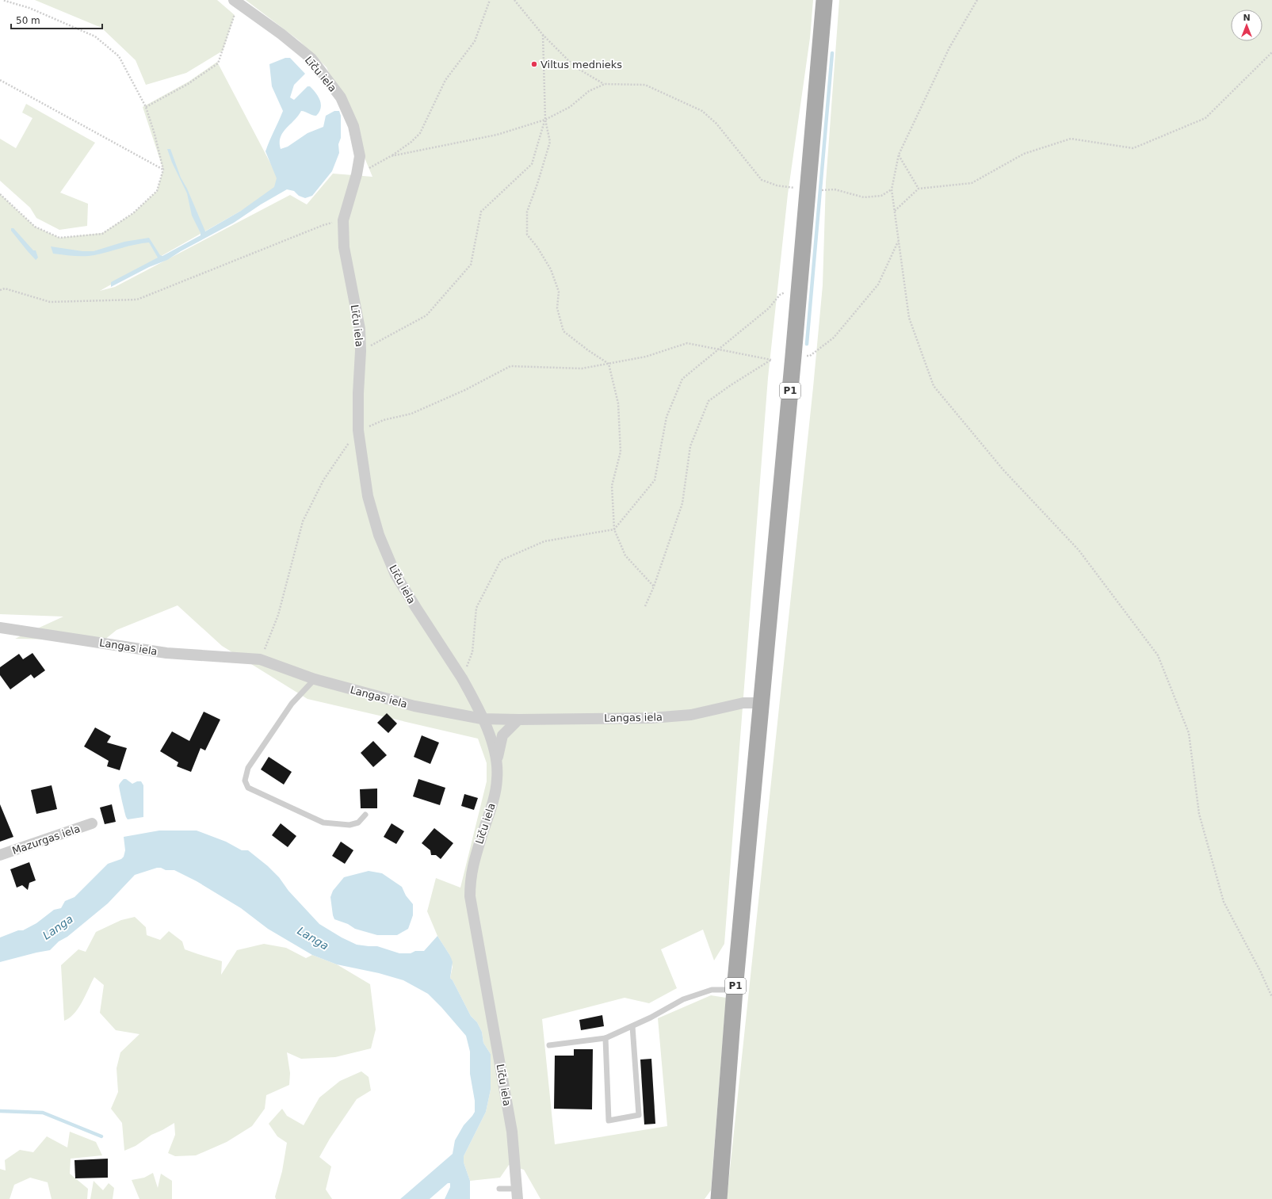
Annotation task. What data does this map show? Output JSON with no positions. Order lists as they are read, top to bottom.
{
  "streets": {
    "main road": ["P1"],
    "street": ["Līču iela", "Langas iela", "Mazurgas iela"]
  },
  "crossings": [
    ["Līču iela", "Langas iela"],
    ["P1", "Langas iela"]
  ],
  "water": ["Langa"],
  "places": ["Viltus mednieks"],
  "scale_bar": "50 m",
  "north": "top"
}
